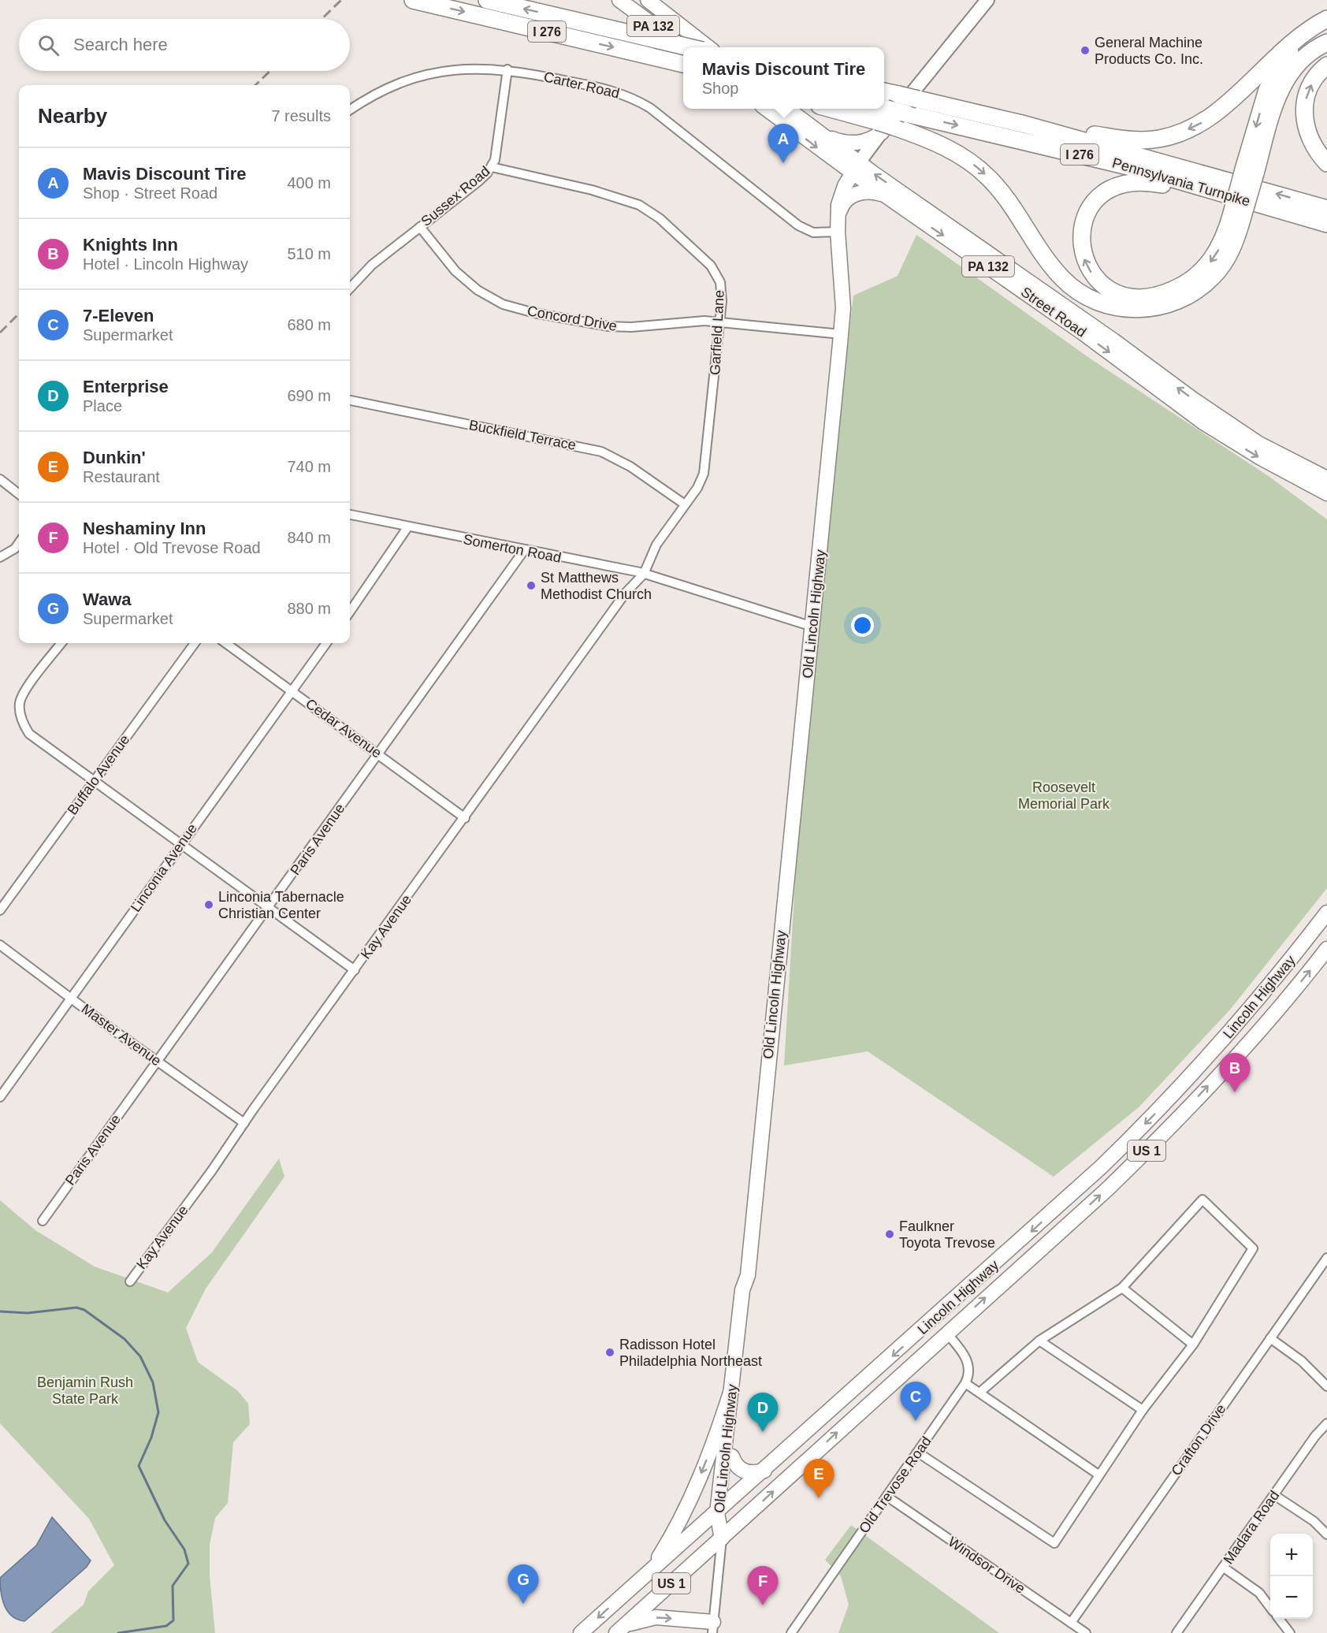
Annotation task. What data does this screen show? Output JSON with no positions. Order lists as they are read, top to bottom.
{
  "streets": {
    "highway": ["I 276", "Pennsylvania Turnpike"],
    "main road": [
      "PA 132",
      "Street Road",
      "Old Lincoln Highway",
      "Lincoln Highway",
      "US 1"
    ],
    "street": [
      "Carter Road",
      "Sussex Road",
      "Concord Drive",
      "Garfield Lane",
      "Buckfield Terrace",
      "Somerton Road",
      "Cedar Avenue",
      "Buffalo Avenue",
      "Paris Avenue",
      "Linconia Avenue",
      "Kay Avenue",
      "Master Avenue",
      "Crafton Drive",
      "Old Trevose Road",
      "Madara Road",
      "Windsor Drive"
    ]
  },
  "crossings": [
    ["Carter Road", "Sussex Road"],
    ["Carter Road", "Old Lincoln Highway"],
    ["Pennsylvania Turnpike", "Old Lincoln Highway"],
    ["Sussex Road", "Concord Drive"],
    ["Sussex Road", "Garfield Lane"],
    ["Street Road", "Old Lincoln Highway"],
    ["Concord Drive", "Garfield Lane"],
    ["Concord Drive", "Old Lincoln Highway"],
    ["Garfield Lane", "Buckfield Terrace"],
    ["Garfield Lane", "Somerton Road"],
    ["Garfield Lane", "Kay Avenue"],
    ["Somerton Road", "Old Lincoln Highway"],
    ["Somerton Road", "Paris Avenue"],
    ["Somerton Road", "Kay Avenue"],
    ["Old Lincoln Highway", "Lincoln Highway"],
    ["Cedar Avenue", "Paris Avenue"],
    ["Cedar Avenue", "Linconia Avenue"],
    ["Cedar Avenue", "Kay Avenue"],
    ["Paris Avenue", "Master Avenue"],
    ["Linconia Avenue", "Master Avenue"],
    ["Kay Avenue", "Master Avenue"],
    ["Crafton Drive", "Windsor Drive"],
    ["Old Trevose Road", "Windsor Drive"]
  ],
  "parks": ["Roosevelt Memorial Park", "Benjamin Rush State Park"],
  "places": [
    "General Machine Products Co. Inc.",
    "St Matthews Methodist Church",
    "Linconia Tabernacle Christian Center",
    "Faulkner Toyota Trevose",
    "Radisson Hotel Philadelphia Northeast"
  ],
  "page": {
    "search": "Search here",
    "popup": ["Mavis Discount Tire", "Shop"],
    "heading": ["Nearby", "7 results"],
    "pins": [
      "A",
      "B",
      "C",
      "D",
      "E",
      "G",
      "F"
    ],
    "list": [
      {
        "mark": "A",
        "name": "Mavis Discount Tire",
        "note": "Shop · Street Road",
        "value": "400 m"
      },
      {
        "mark": "B",
        "name": "Knights Inn",
        "note": "Hotel · Lincoln Highway",
        "value": "510 m"
      },
      {
        "mark": "C",
        "name": "7-Eleven",
        "note": "Supermarket",
        "value": "680 m"
      },
      {
        "mark": "D",
        "name": "Enterprise",
        "note": "Place",
        "value": "690 m"
      },
      {
        "mark": "E",
        "name": "Dunkin'",
        "note": "Restaurant",
        "value": "740 m"
      },
      {
        "mark": "F",
        "name": "Neshaminy Inn",
        "note": "Hotel · Old Trevose Road",
        "value": "840 m"
      },
      {
        "mark": "G",
        "name": "Wawa",
        "note": "Supermarket",
        "value": "880 m"
      }
    ],
    "map_buttons": ["+", "−"]
  }
}
